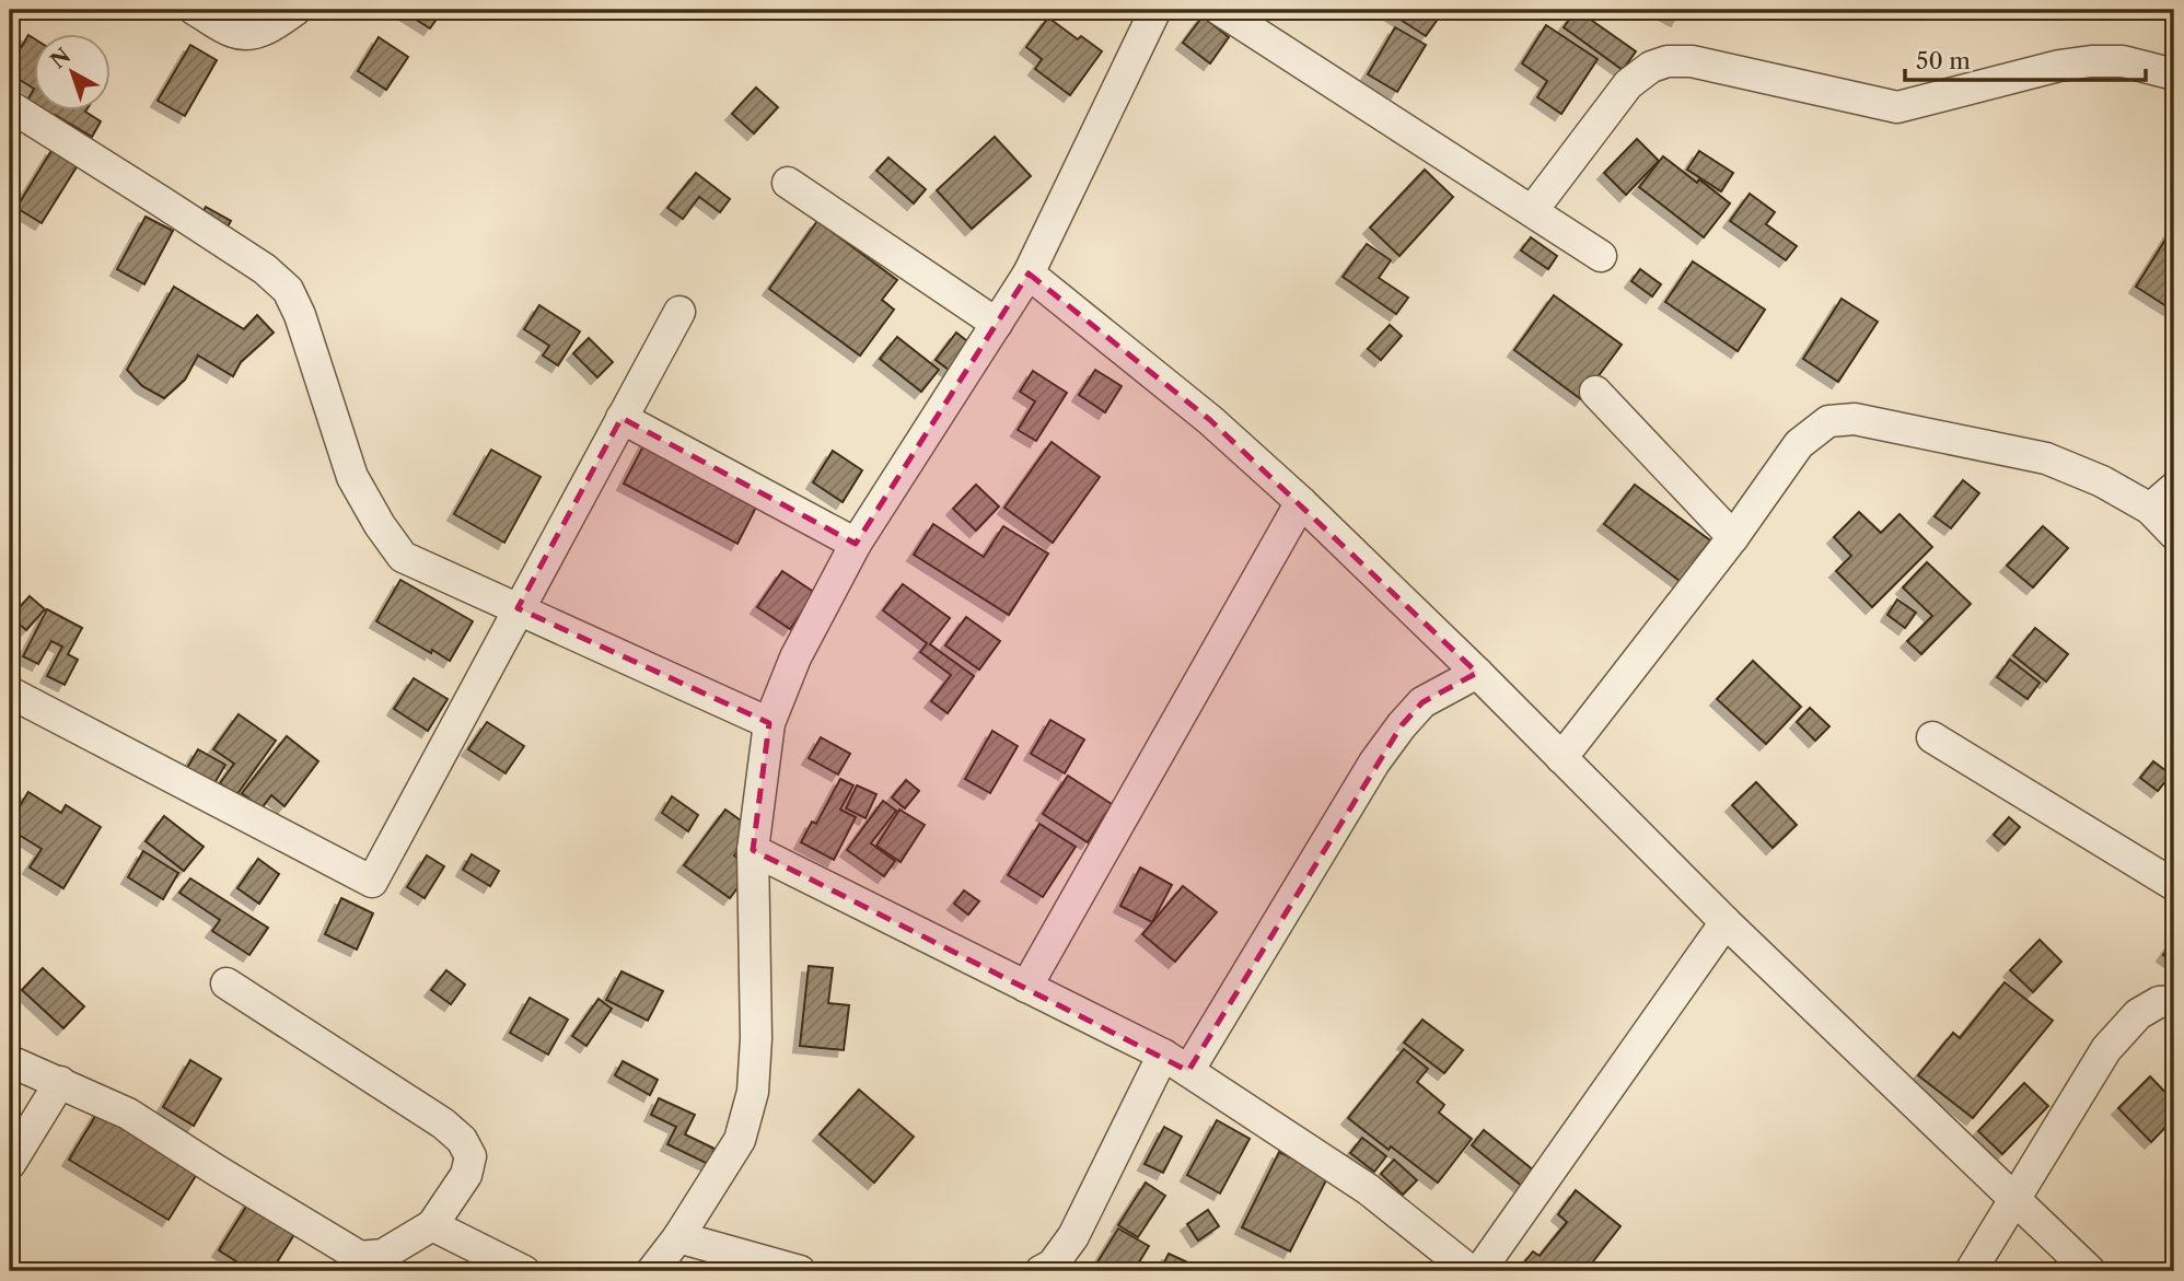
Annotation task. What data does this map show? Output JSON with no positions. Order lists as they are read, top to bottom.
{
  "scale_bar": "50 m",
  "north": "top left"
}
